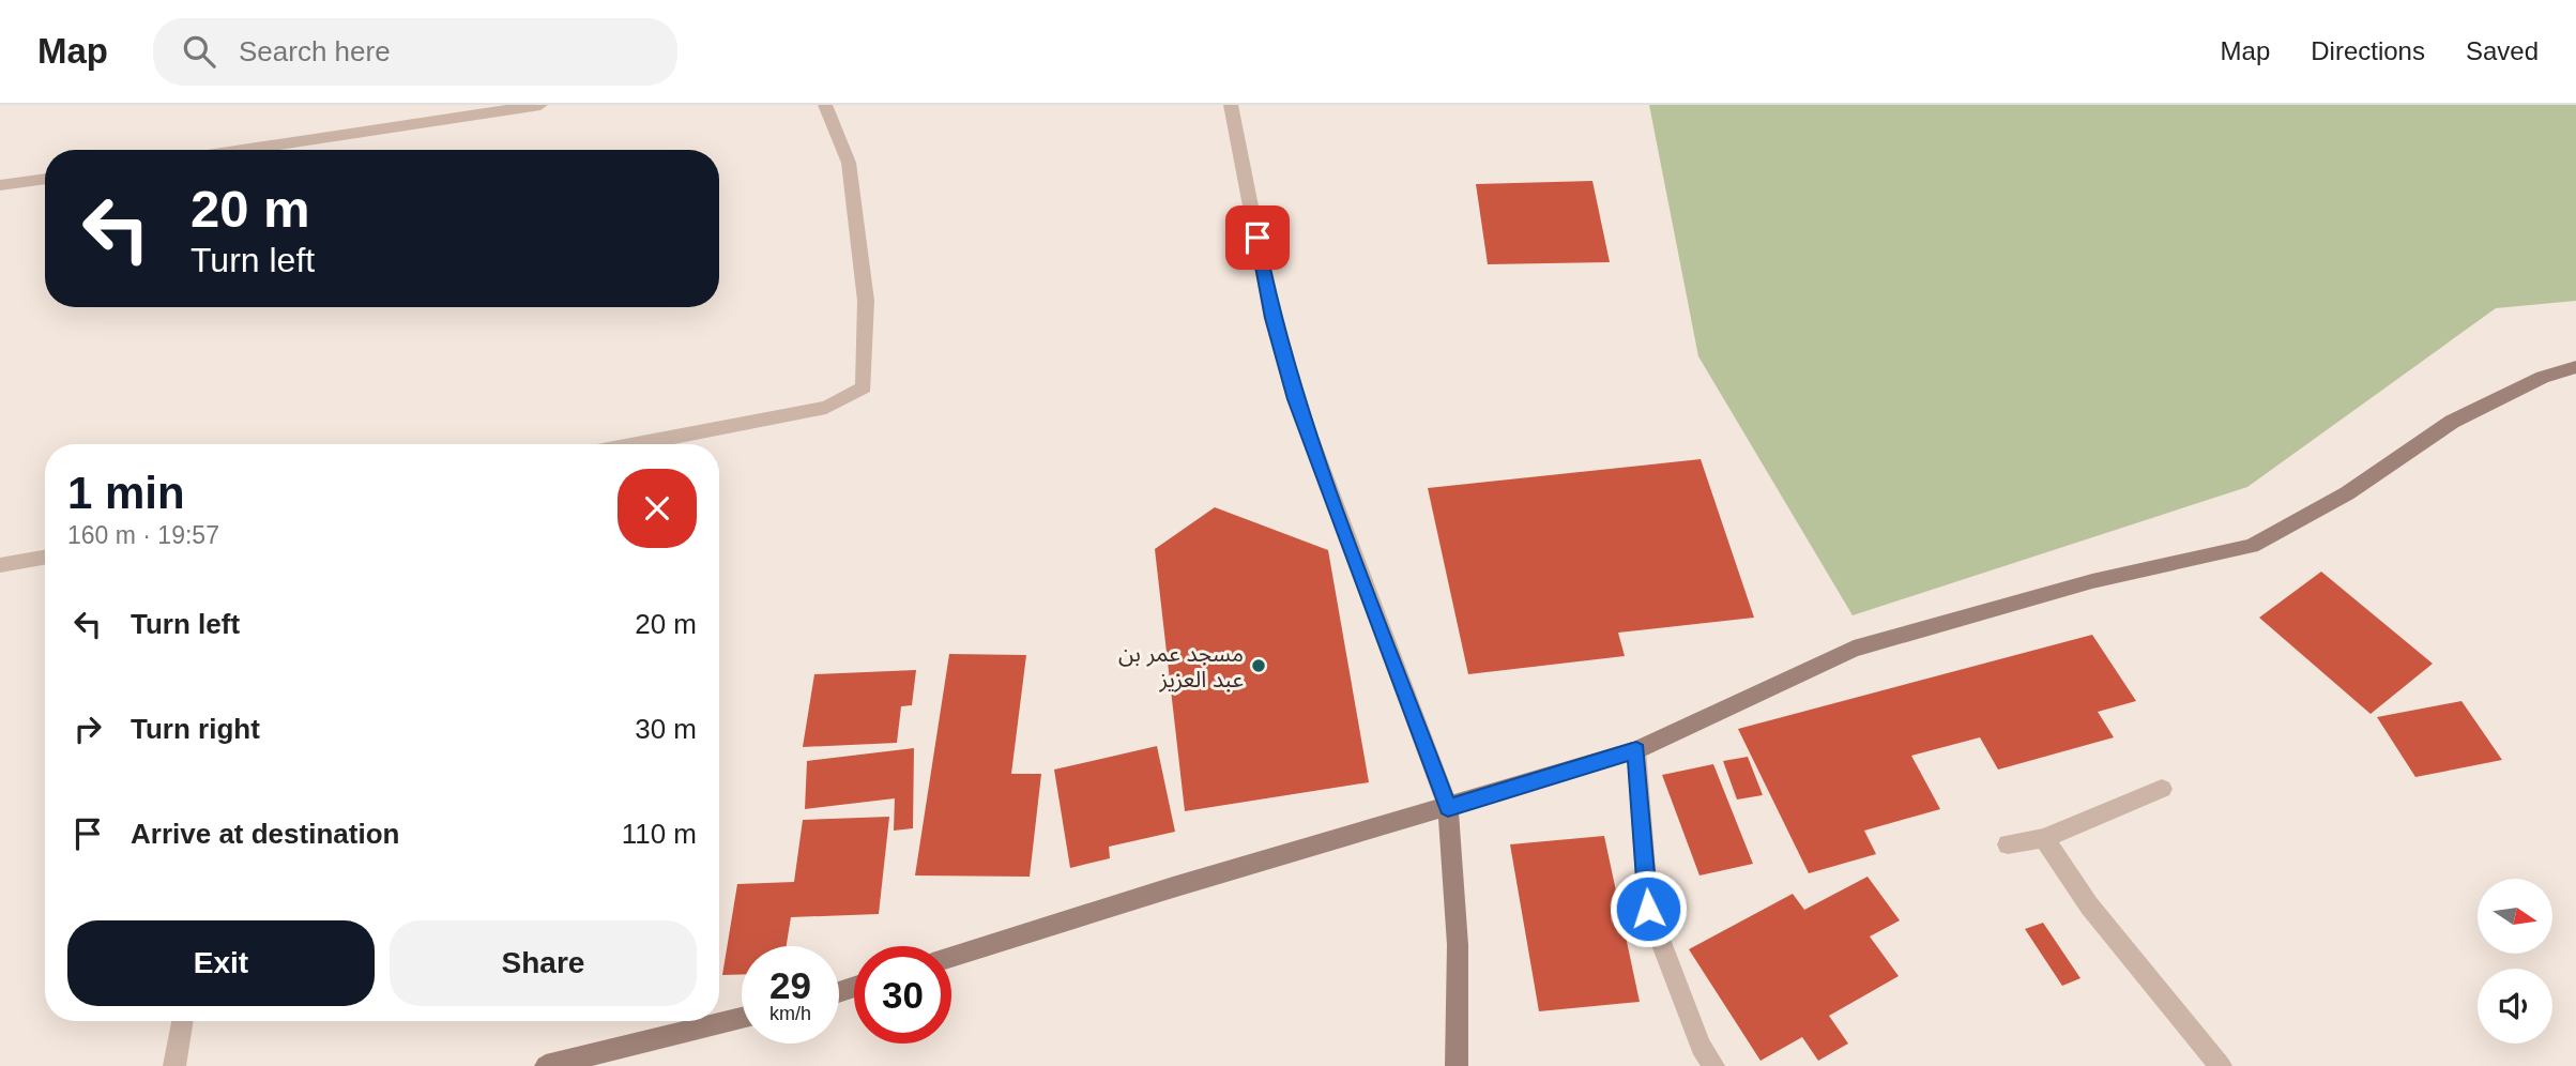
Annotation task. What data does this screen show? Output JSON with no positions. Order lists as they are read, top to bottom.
{
  "places": ["مسجد عمر بن عبد العزيز"],
  "north": "right",
  "page": {
    "header": "Map",
    "search": "Search here",
    "nav": ["Map", "Directions", "Saved"],
    "turn": ["20 m", "Turn left"],
    "heading": ["1 min", "160 m · 19:57"],
    "list": [
      {
        "name": "Turn left",
        "value": "20 m"
      },
      {
        "name": "Turn right",
        "value": "30 m"
      },
      {
        "name": "Arrive at destination",
        "value": "110 m"
      }
    ],
    "buttons": ["Exit", "Share"],
    "speed": "29 km/h",
    "limit": "30"
  }
}
